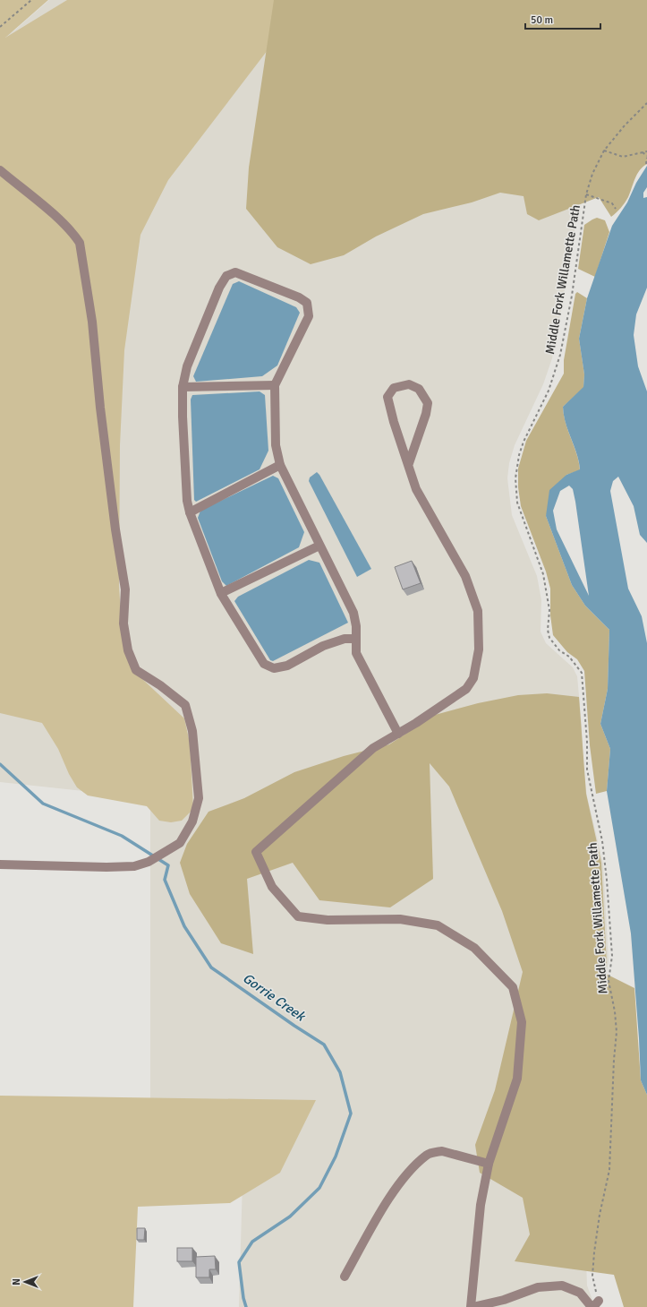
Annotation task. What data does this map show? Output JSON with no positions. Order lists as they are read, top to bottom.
{
  "streets": {
    "path": ["Middle Fork Willamette Path"]
  },
  "water": ["Gorrie Creek"],
  "scale_bar": "50 m",
  "north": "left"
}
